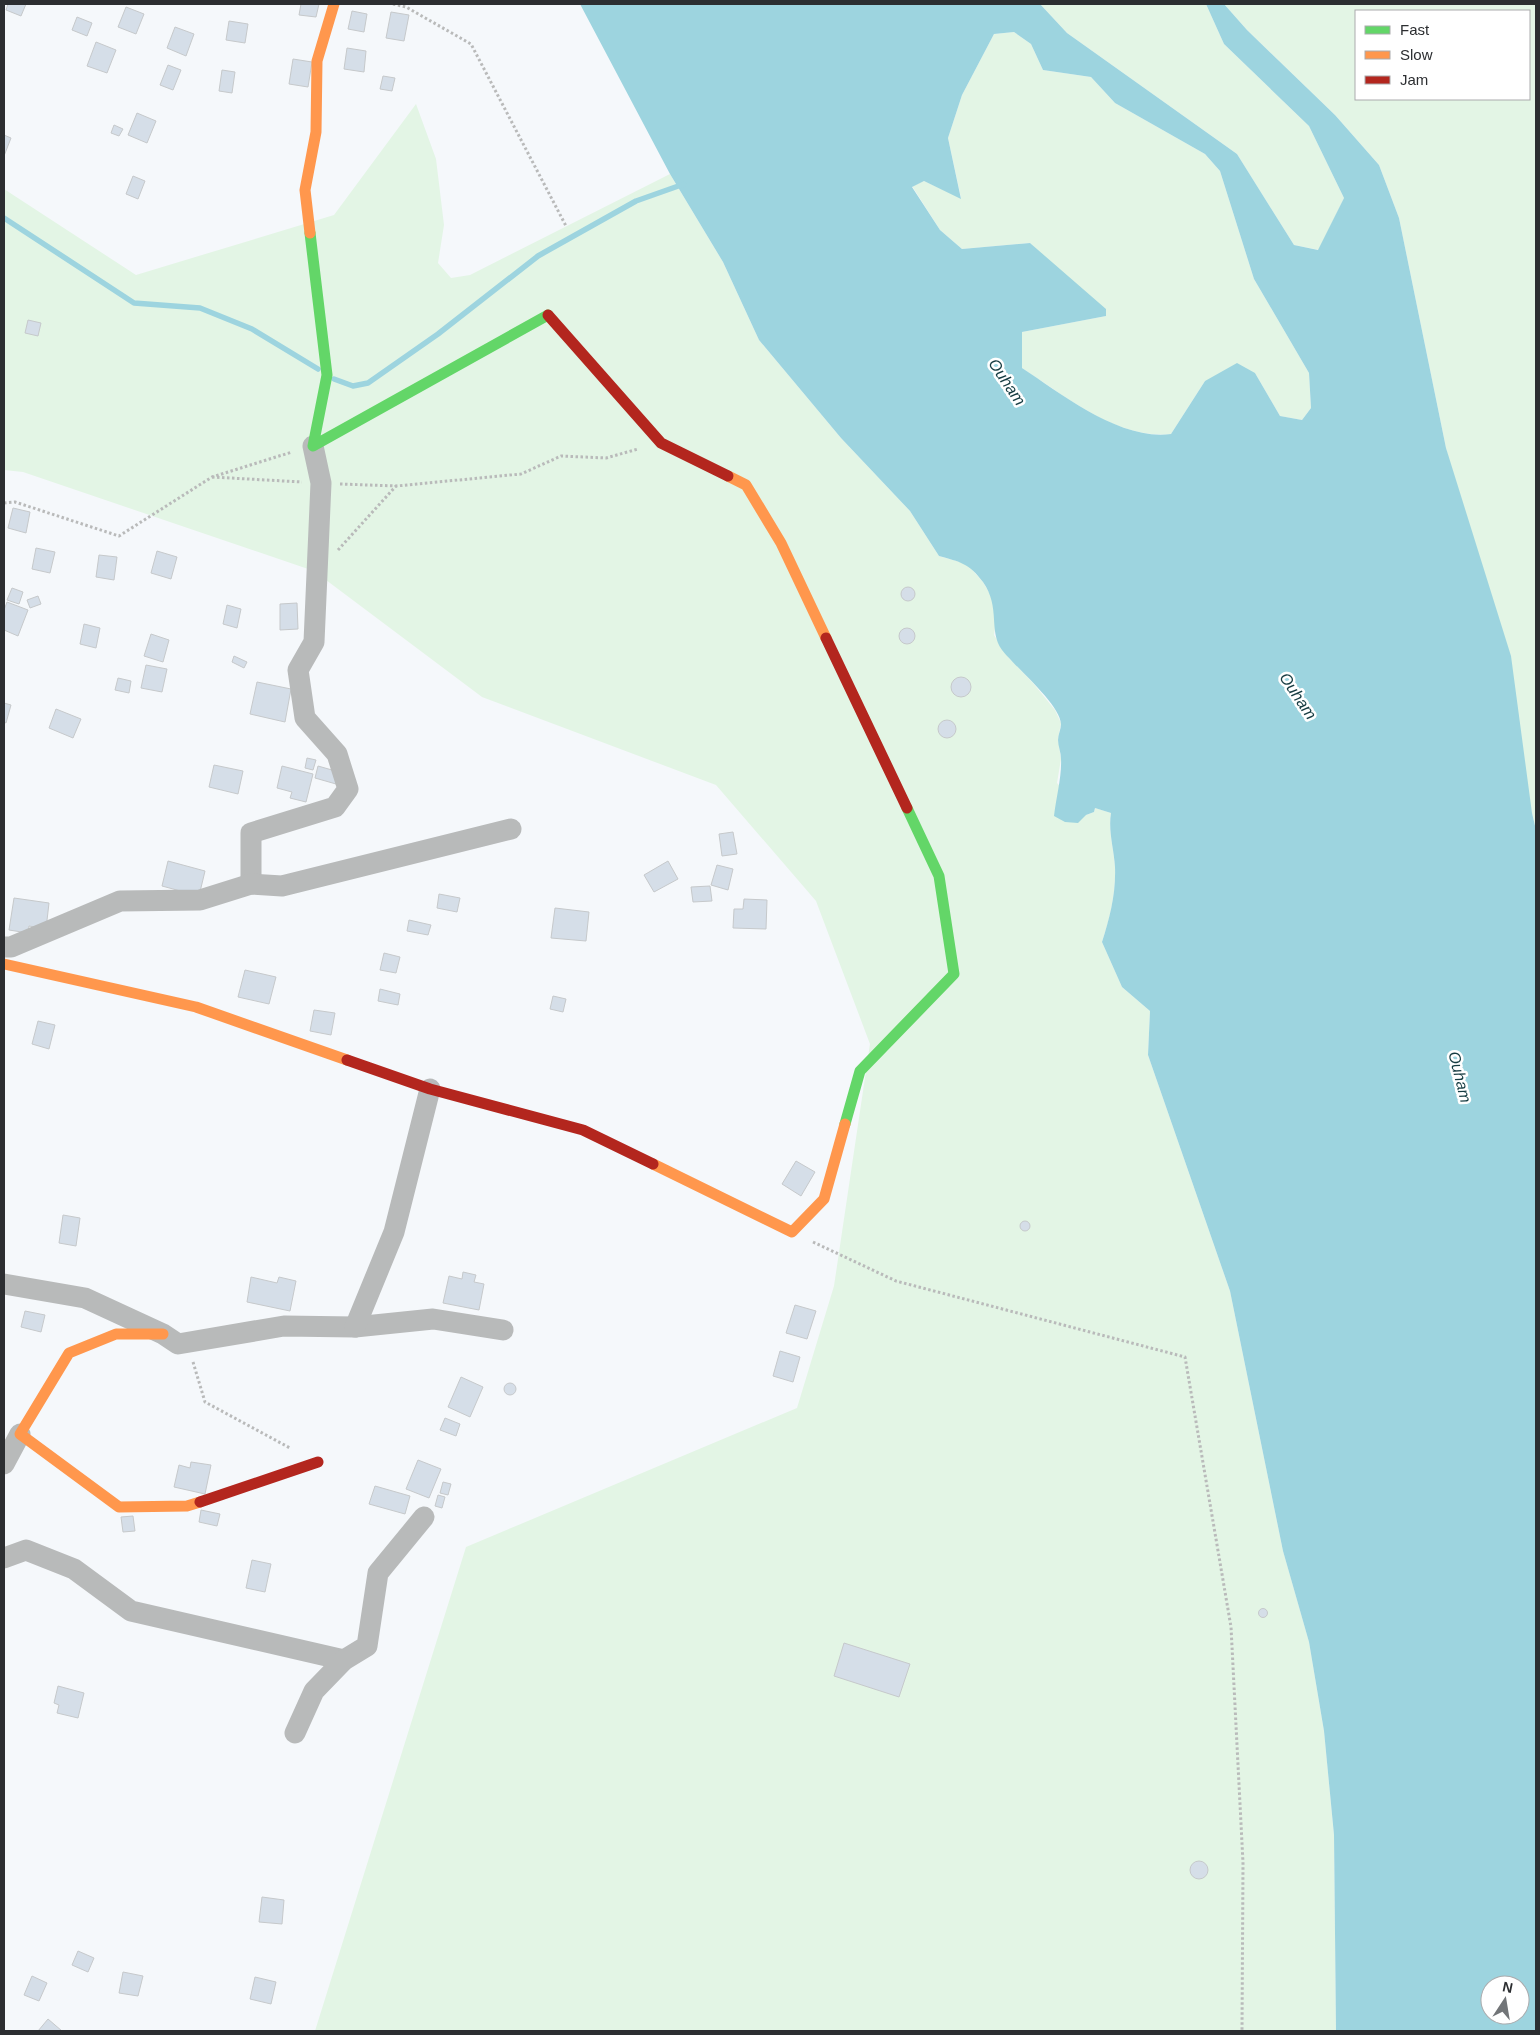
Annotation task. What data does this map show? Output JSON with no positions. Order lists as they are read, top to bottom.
{
  "water": ["Ouham"],
  "legend": ["Fast", "Slow", "Jam"],
  "north": "top"
}
